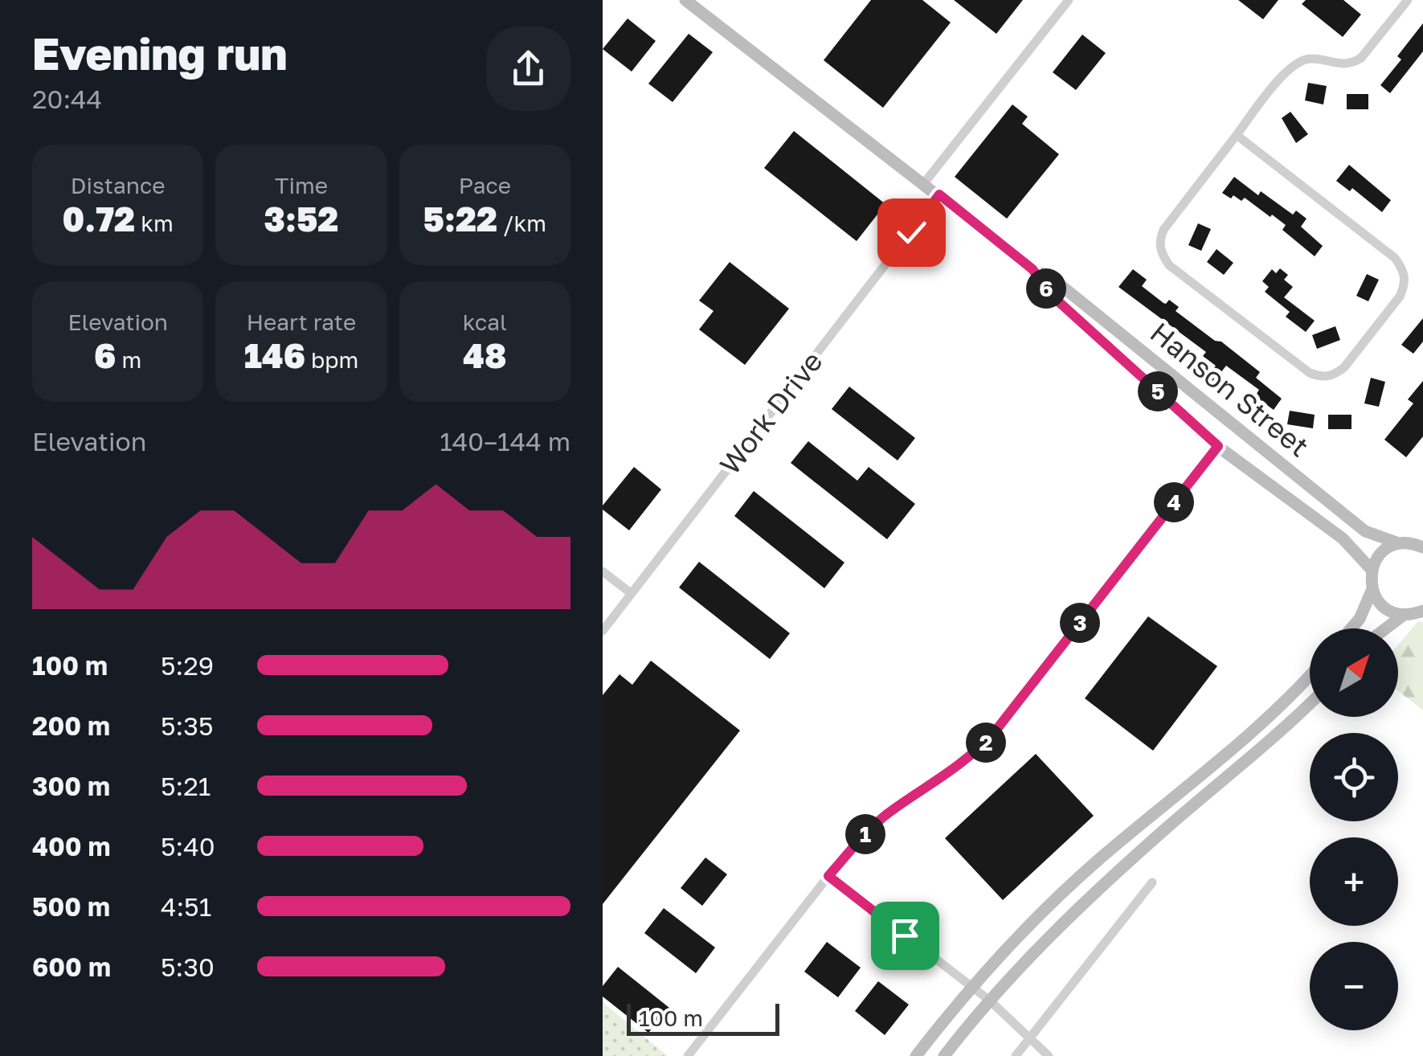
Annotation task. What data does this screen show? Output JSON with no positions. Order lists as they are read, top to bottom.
{
  "streets": {
    "street": ["Hanson Street", "Work Drive"]
  },
  "crossings": [
    ["Hanson Street", "Work Drive"]
  ],
  "scale_bar": "100 m",
  "north": "top right",
  "page": {
    "heading": ["Evening run", "20:44"],
    "stats": [
      ["Distance", "0.72 km"],
      ["Time", "3:52"],
      ["Pace", "5:22 /km"],
      ["Elevation", "6 m"],
      ["Heart rate", "146 bpm"],
      ["kcal", "48"]
    ],
    "pins": [
      "6",
      "5",
      "4",
      "3",
      "2",
      "1"
    ],
    "chart": ["Elevation", "140–144 m"],
    "map_buttons": ["+", "−"],
    "list": [
      {
        "name": "100 m",
        "note": "5:29"
      },
      {
        "name": "200 m",
        "note": "5:35"
      },
      {
        "name": "300 m",
        "note": "5:21"
      },
      {
        "name": "400 m",
        "note": "5:40"
      },
      {
        "name": "500 m",
        "note": "4:51"
      },
      {
        "name": "600 m",
        "note": "5:30"
      }
    ],
    "scale": "100 m"
  }
}
